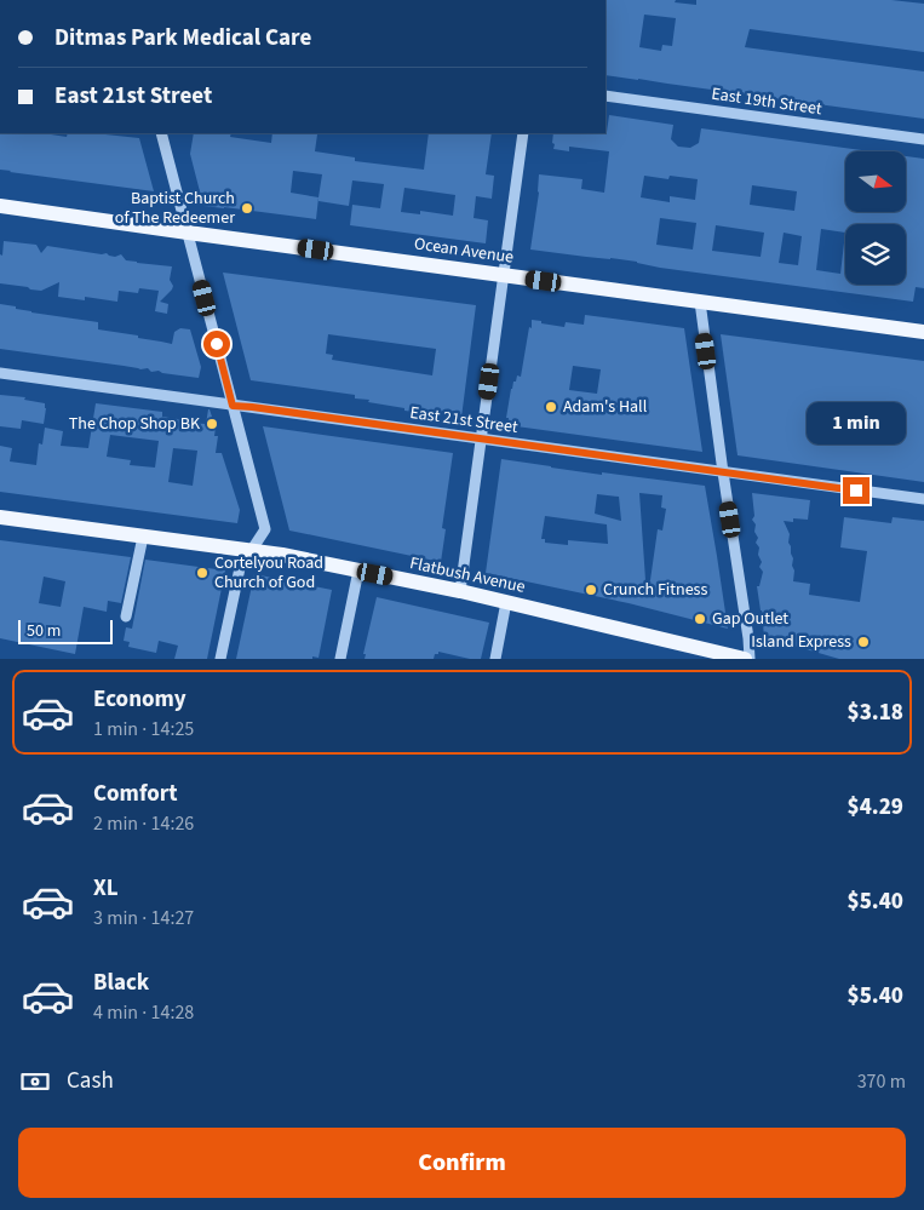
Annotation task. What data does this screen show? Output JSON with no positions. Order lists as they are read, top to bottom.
{
  "streets": {
    "main road": ["Ocean Avenue", "Flatbush Avenue"],
    "street": ["East 19th Street", "East 21st Street"]
  },
  "places": [
    "Baptist Church of The Redeemer",
    "Adam's Hall",
    "The Chop Shop BK",
    "Cortelyou Road Church of God",
    "Crunch Fitness",
    "Gap Outlet",
    "Island Express"
  ],
  "scale_bar": "50 m",
  "north": "right",
  "page": {
    "banner": ["Ditmas Park Medical Care", "East 21st Street"],
    "bubble": "1 min",
    "scale": "50 m",
    "list": [
      {
        "name": "Economy",
        "note": "1 min · 14:25",
        "value": "$3.18"
      },
      {
        "name": "Comfort",
        "note": "2 min · 14:26",
        "value": "$4.29"
      },
      {
        "name": "XL",
        "note": "3 min · 14:27",
        "value": "$5.40"
      },
      {
        "name": "Black",
        "note": "4 min · 14:28",
        "value": "$5.40"
      }
    ],
    "pay": ["Cash", "370 m"],
    "buttons": "Confirm"
  }
}
